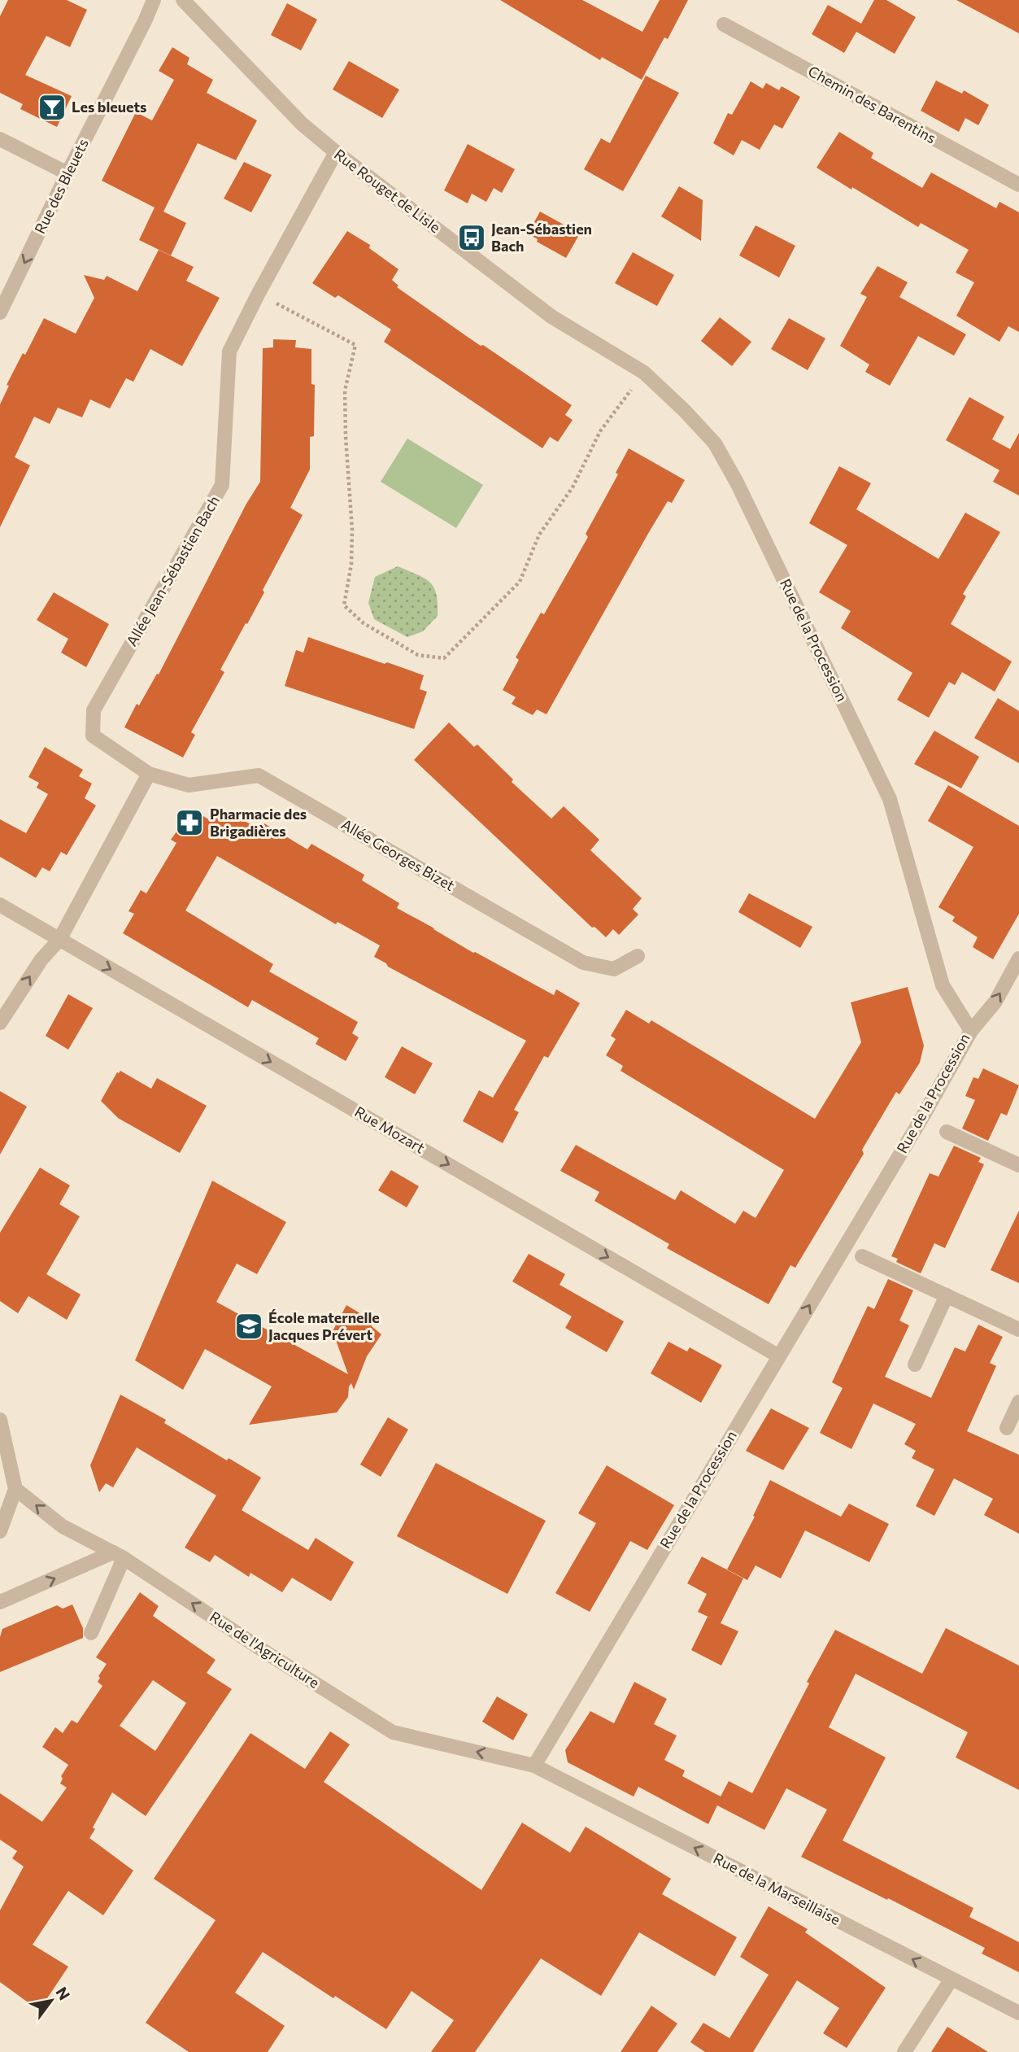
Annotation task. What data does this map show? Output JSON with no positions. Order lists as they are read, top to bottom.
{
  "streets": {
    "street": [
      "Chemin des Barentins",
      "Rue des Bleuets",
      "Rue Rouget de Lisle",
      "Allée Jean-Sébastien Bach",
      "Rue de la Procession",
      "Allée Georges Bizet",
      "Rue Mozart",
      "Rue de l'Agriculture",
      "Rue de la Marseillaise"
    ]
  },
  "crossings": [
    ["Rue Rouget de Lisle", "Allée Jean-Sébastien Bach"],
    ["Rue Rouget de Lisle", "Rue de la Procession"],
    ["Allée Jean-Sébastien Bach", "Allée Georges Bizet"],
    ["Rue de la Procession", "Rue Mozart"],
    ["Rue de la Procession", "Rue de l'Agriculture"],
    ["Rue de la Procession", "Rue de la Marseillaise"],
    ["Rue de l'Agriculture", "Rue de la Marseillaise"]
  ],
  "one_way": [
    "Rue des Bleuets",
    "Rue Mozart",
    "Rue de l'Agriculture",
    "Rue de la Marseillaise"
  ],
  "places": {
    "bar": ["Les bleuets"],
    "bus stop": ["Jean-Sébastien Bach"],
    "pharmacy": ["Pharmacie des Brigadières"],
    "school or university": ["École maternelle Jacques Prévert"]
  },
  "north": "top right"
}
